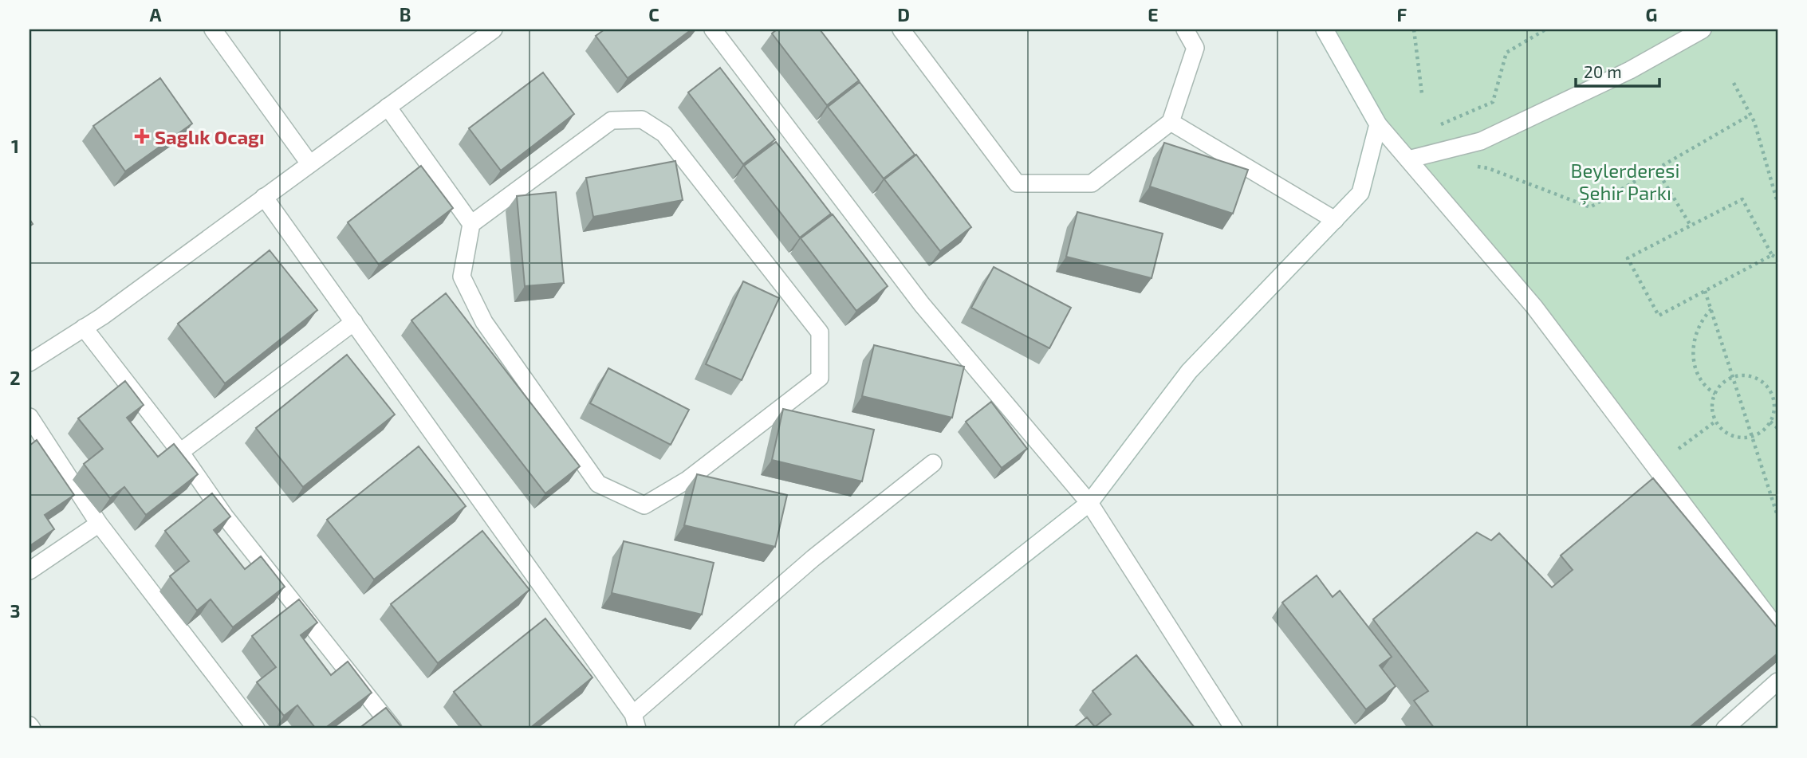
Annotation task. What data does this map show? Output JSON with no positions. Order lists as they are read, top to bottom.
{
  "parks": ["Beylerderesi Şehir Parkı"],
  "places": {
    "health": ["Saglık Ocagı"]
  },
  "scale_bar": "20 m",
  "grid": {
    "columns": [
      "A",
      "B",
      "C",
      "D",
      "E",
      "F",
      "G"
    ],
    "rows": ["1", "2", "3"]
  }
}
